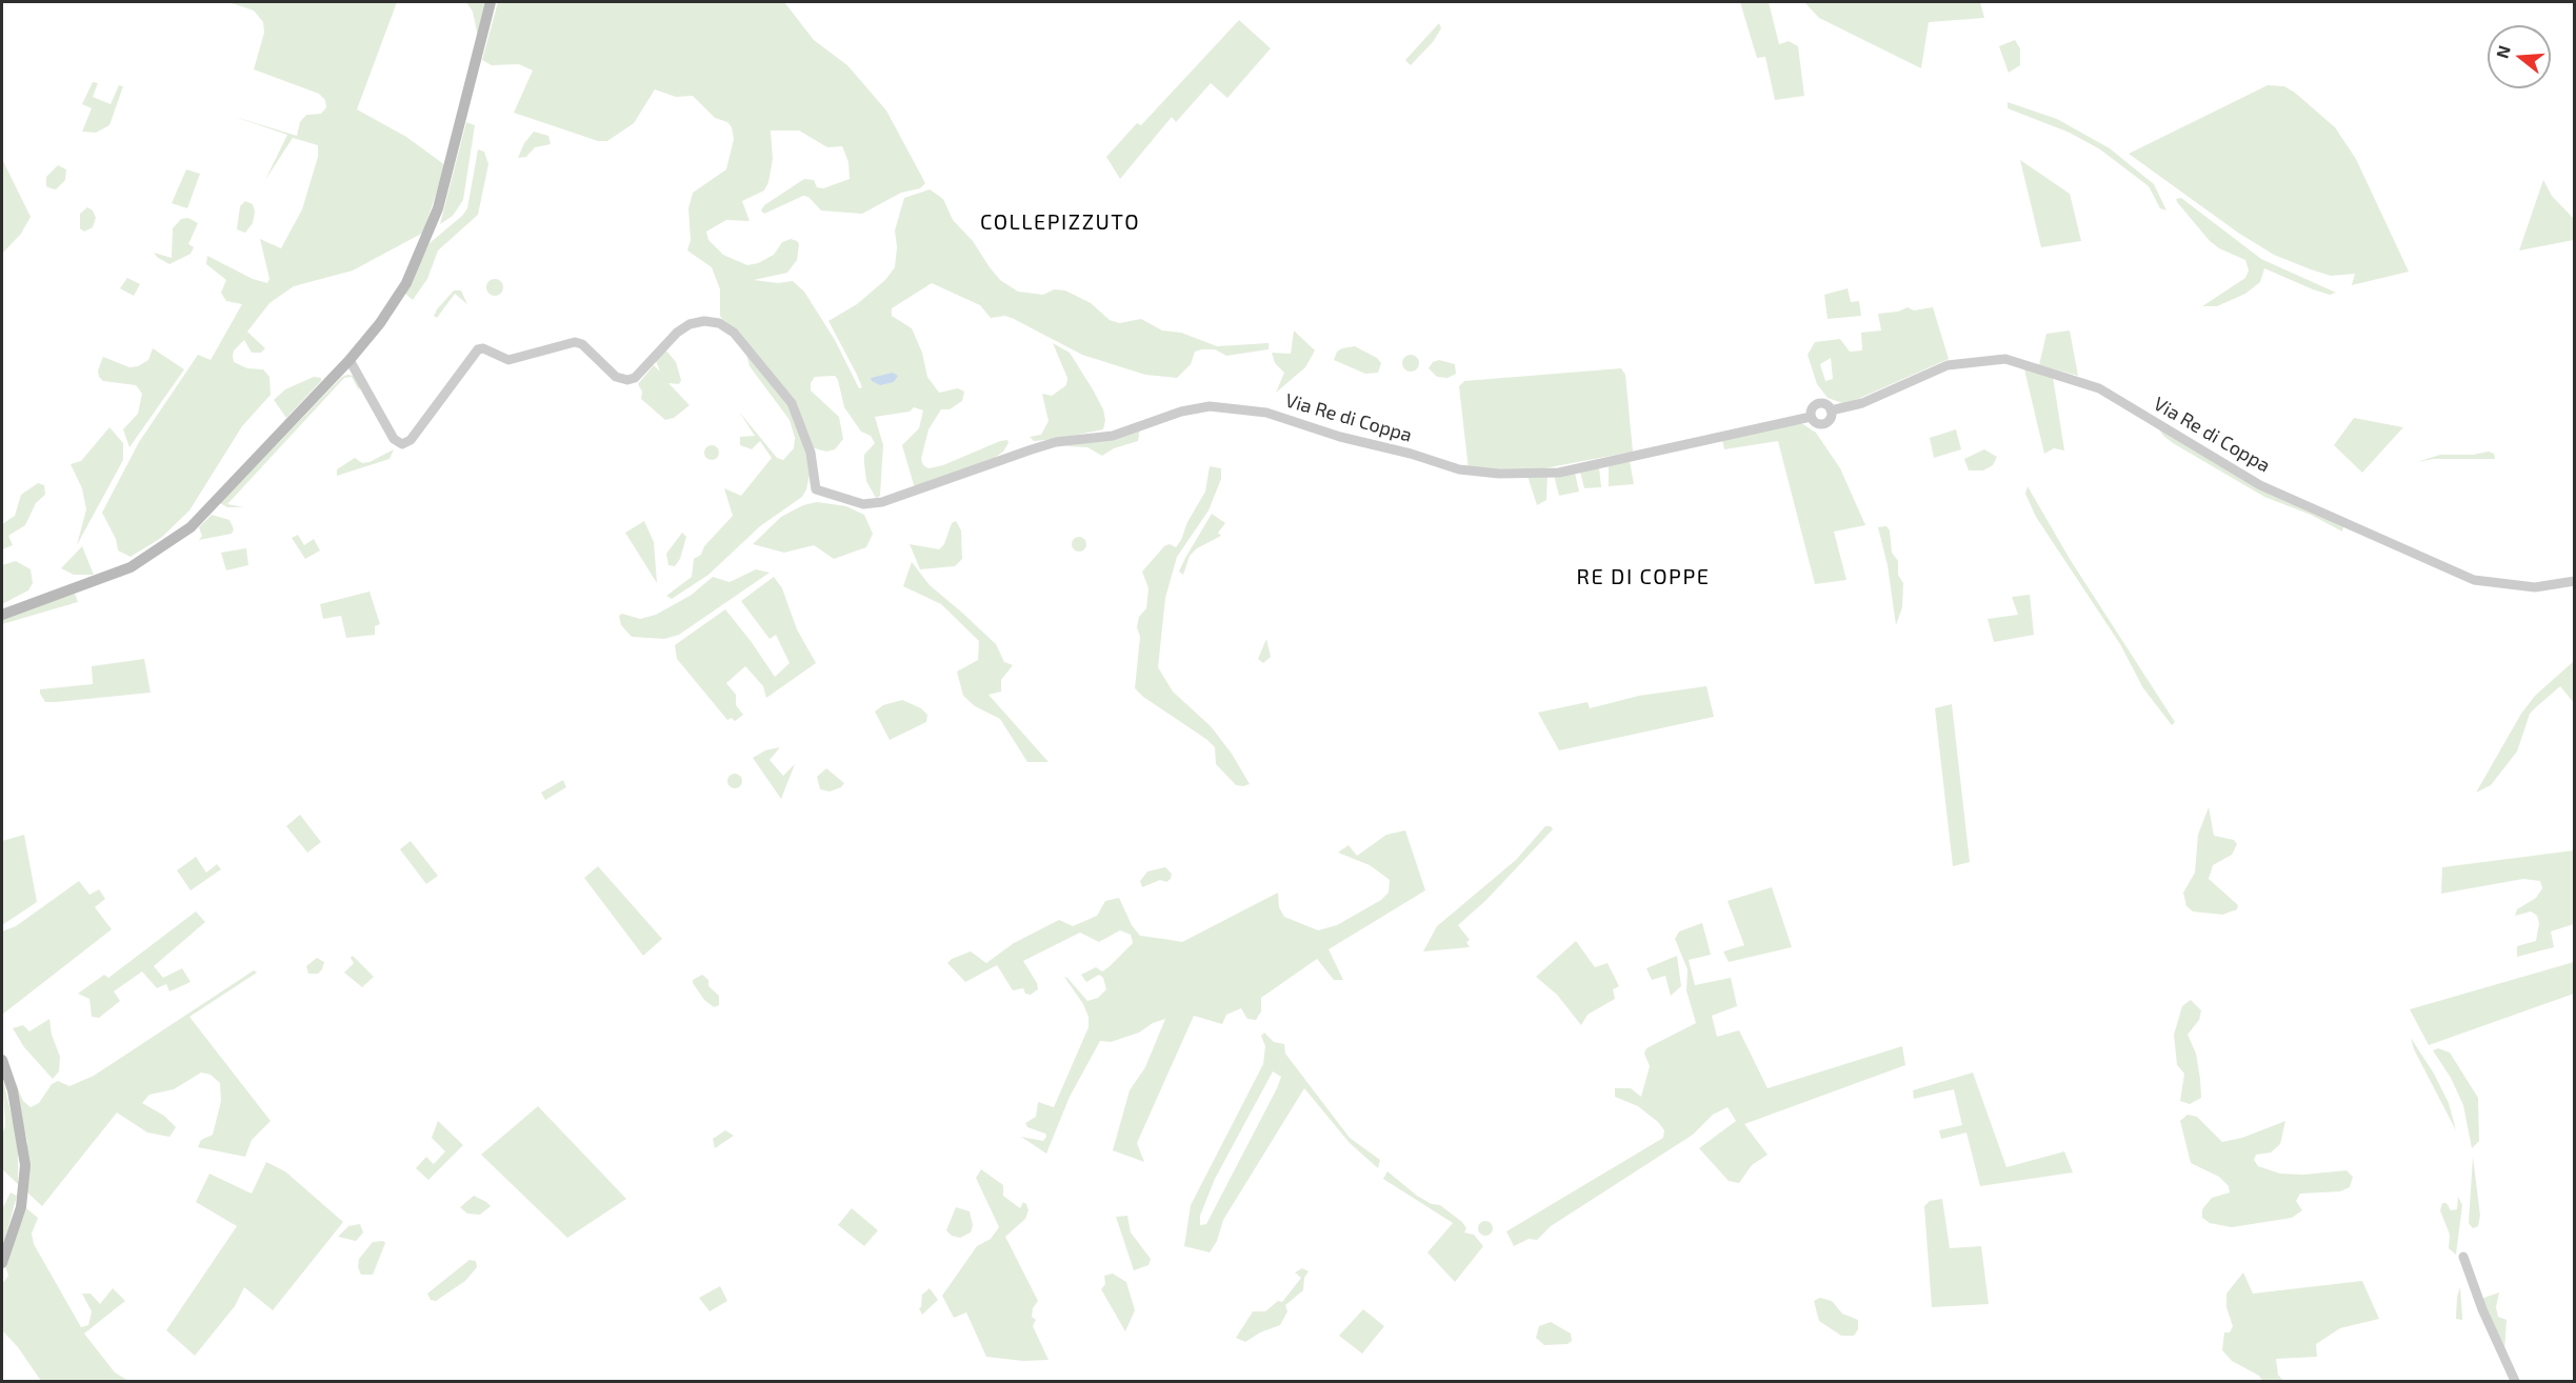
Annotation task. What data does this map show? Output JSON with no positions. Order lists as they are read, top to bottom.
{
  "streets": {
    "street": ["Via Re di Coppa"]
  },
  "districts": ["COLLEPIZZUTO", "RE DI COPPE"],
  "north": "left"
}
